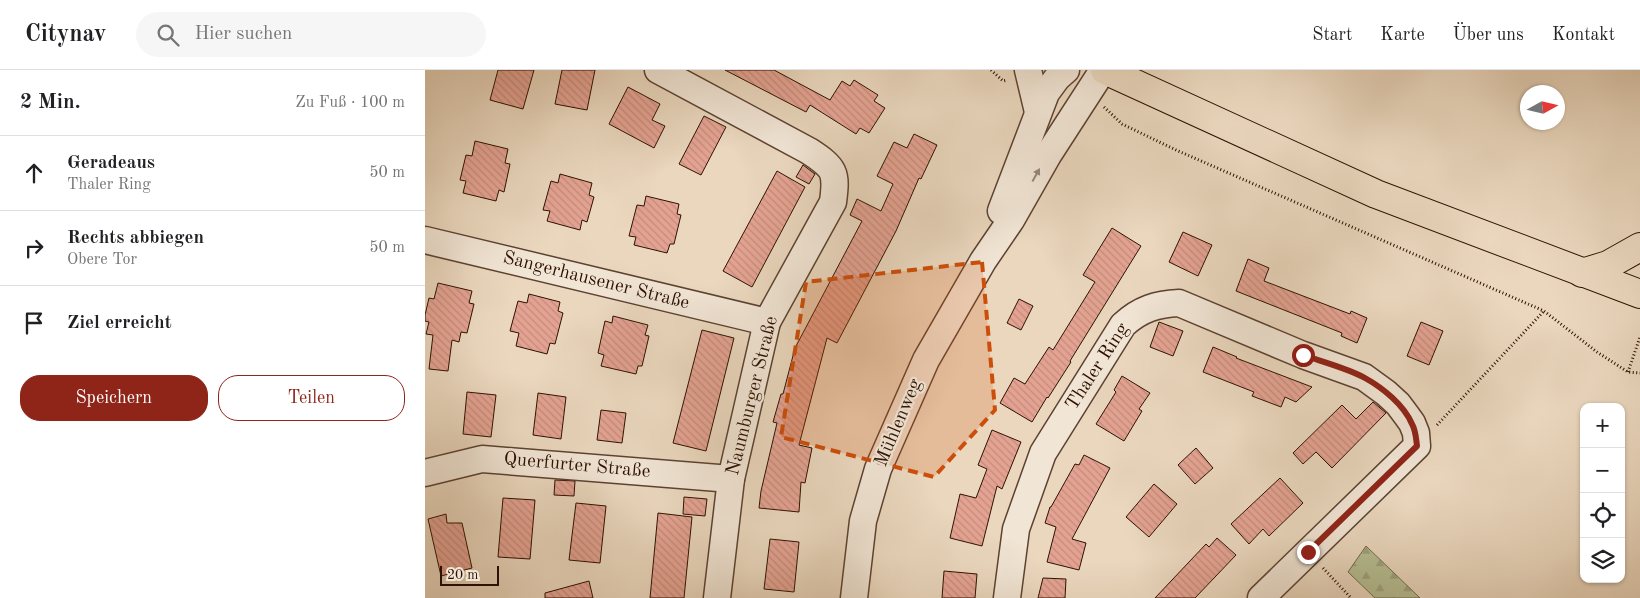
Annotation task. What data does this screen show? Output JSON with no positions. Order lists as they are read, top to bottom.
{
  "streets": {
    "street": [
      "Sangerhausener Straße",
      "Thaler Ring",
      "Naumburger Straße",
      "Mühlenweg",
      "Querfurter Straße"
    ]
  },
  "crossings": [
    ["Sangerhausener Straße", "Naumburger Straße"],
    ["Naumburger Straße", "Querfurter Straße"]
  ],
  "scale_bar": "20 m",
  "north": "right",
  "page": {
    "header": "Citynav",
    "search": "Hier suchen",
    "nav": [
      "Start",
      "Karte",
      "Über uns",
      "Kontakt"
    ],
    "heading": ["2 Min.", "Zu Fuß · 100 m"],
    "list": [
      ["Geradeaus", "Thaler Ring", "50 m"],
      ["Rechts abbiegen", "Obere Tor", "50 m"],
      "Ziel erreicht"
    ],
    "buttons": ["Speichern", "Teilen"],
    "map_buttons": ["+", "−"],
    "scale": "20 m"
  }
}
